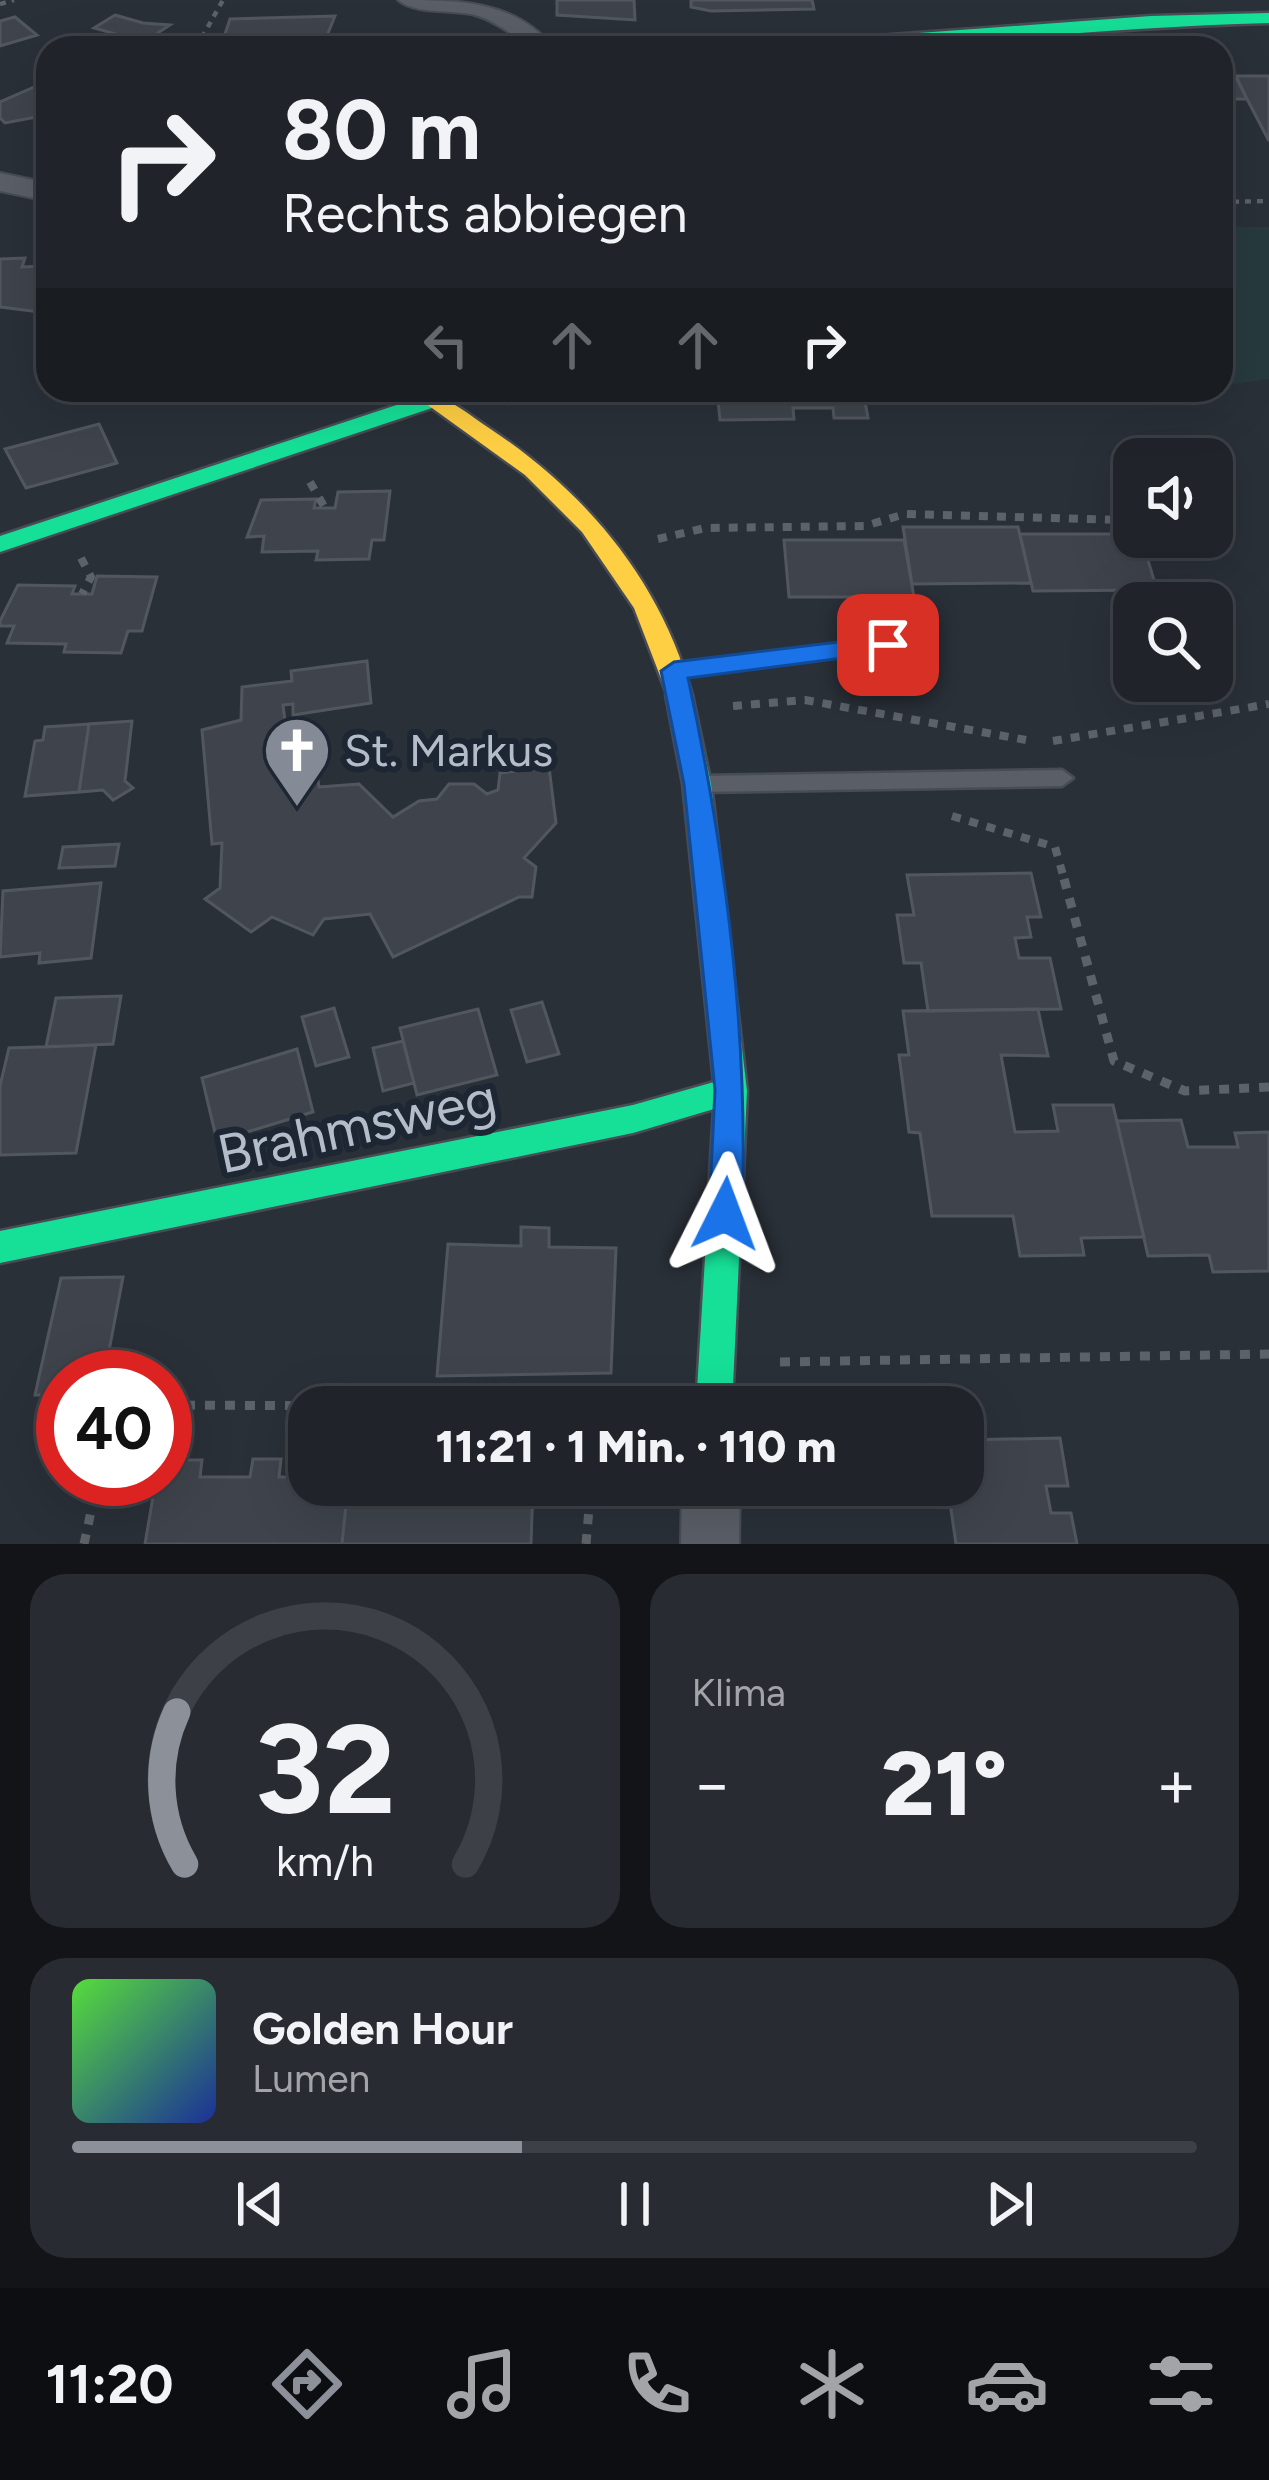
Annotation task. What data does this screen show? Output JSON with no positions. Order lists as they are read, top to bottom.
{
  "streets": {
    "street": ["Brahmsweg"]
  },
  "places": {
    "church": ["St. Markus"]
  },
  "page": {
    "turn": ["80 m", "Rechts abbiegen"],
    "limit": "40",
    "trip": "11:21 · 1 Min. · 110 m",
    "tile": "Klima",
    "heat": ["−", "21°", "+"],
    "song": ["Golden Hour", "Lumen"],
    "tabs": "11:20",
    "gauge": ["32", "km/h"]
  }
}
